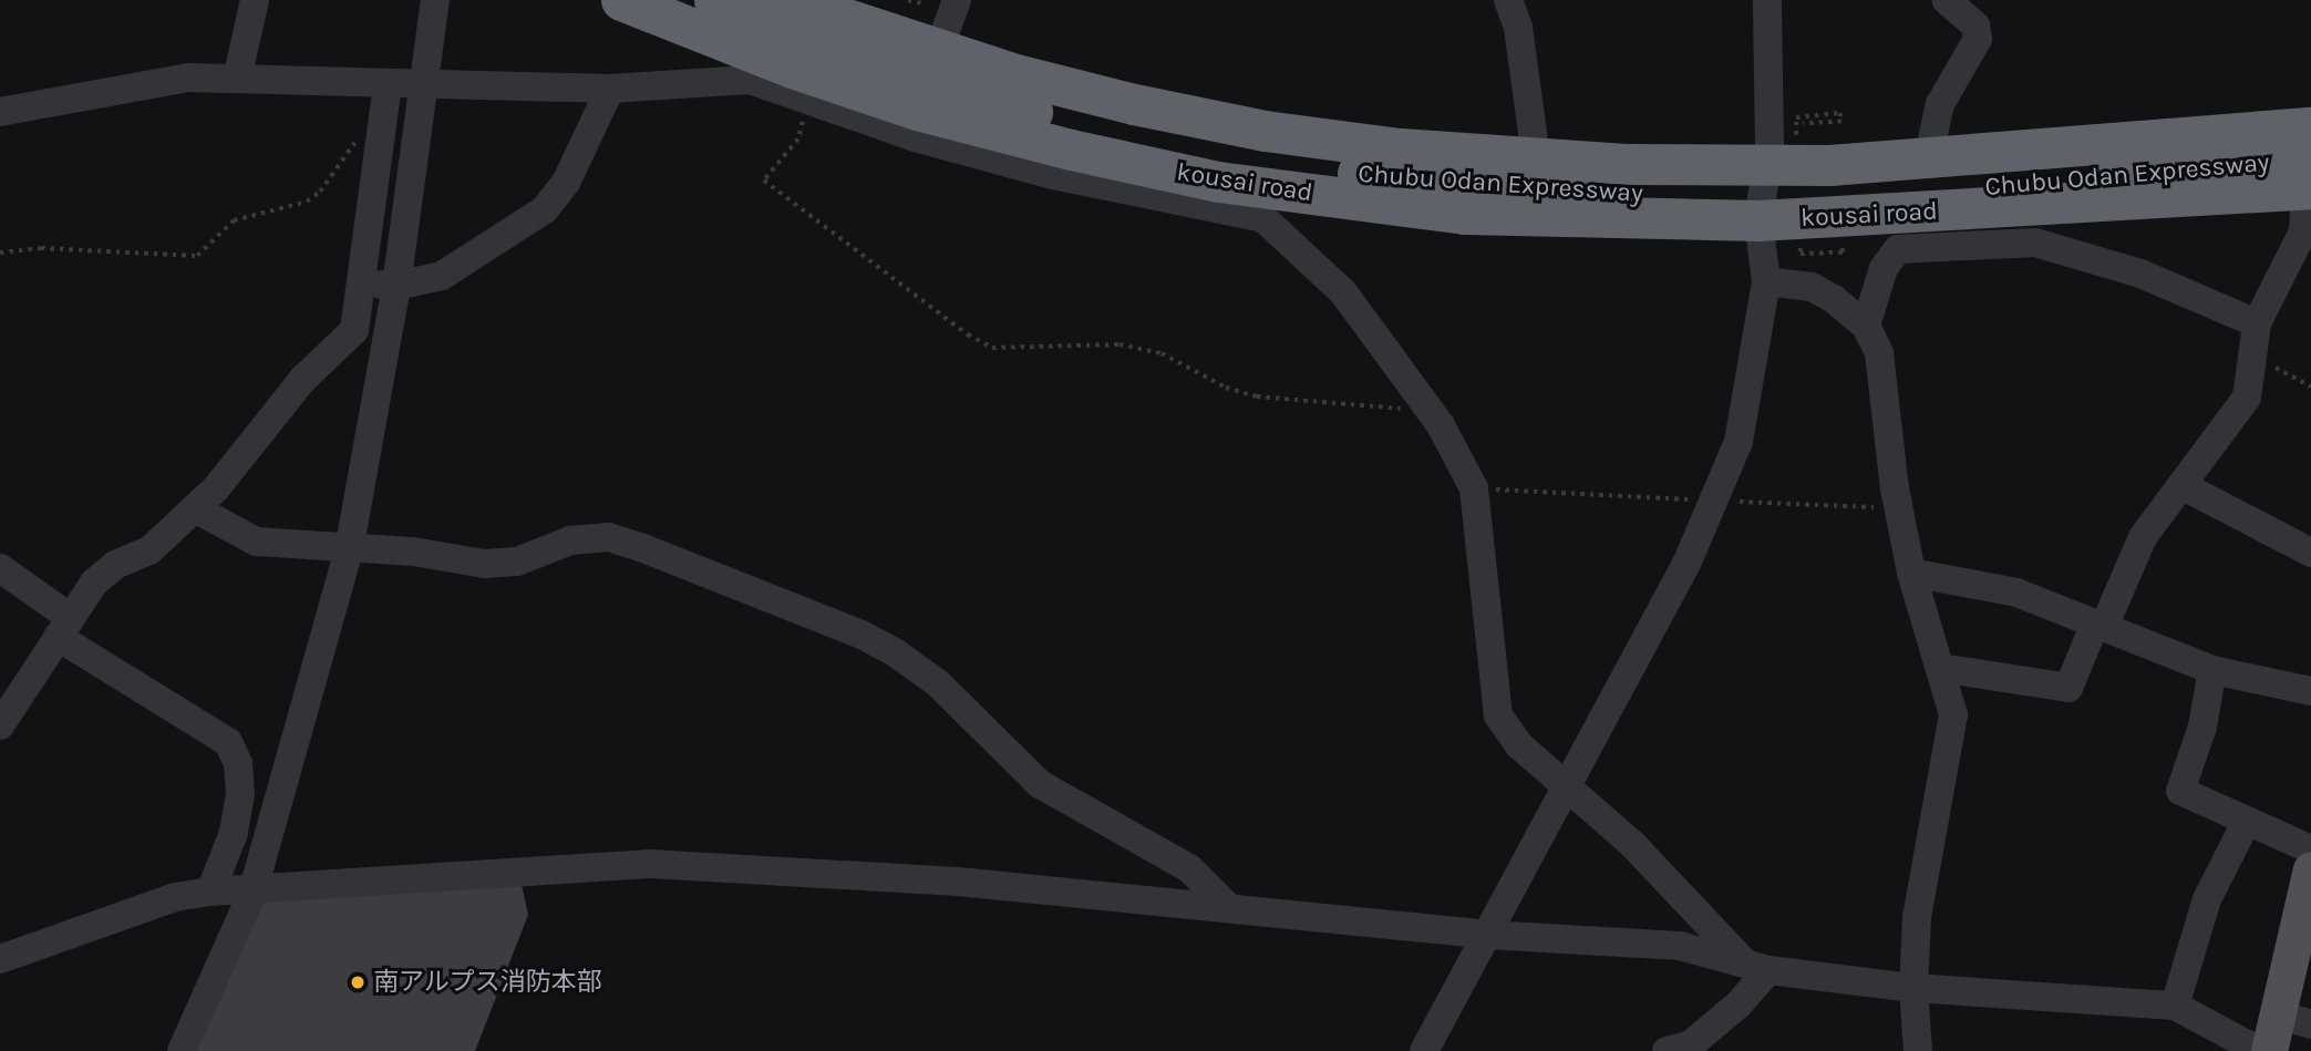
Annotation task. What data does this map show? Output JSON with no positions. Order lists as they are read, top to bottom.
{
  "streets": {
    "highway": ["Chubu Odan Expressway", "kousai road"]
  },
  "crossings": [
    ["Chubu Odan Expressway", "kousai road"]
  ],
  "places": ["南アルプス消防本部"]
}
